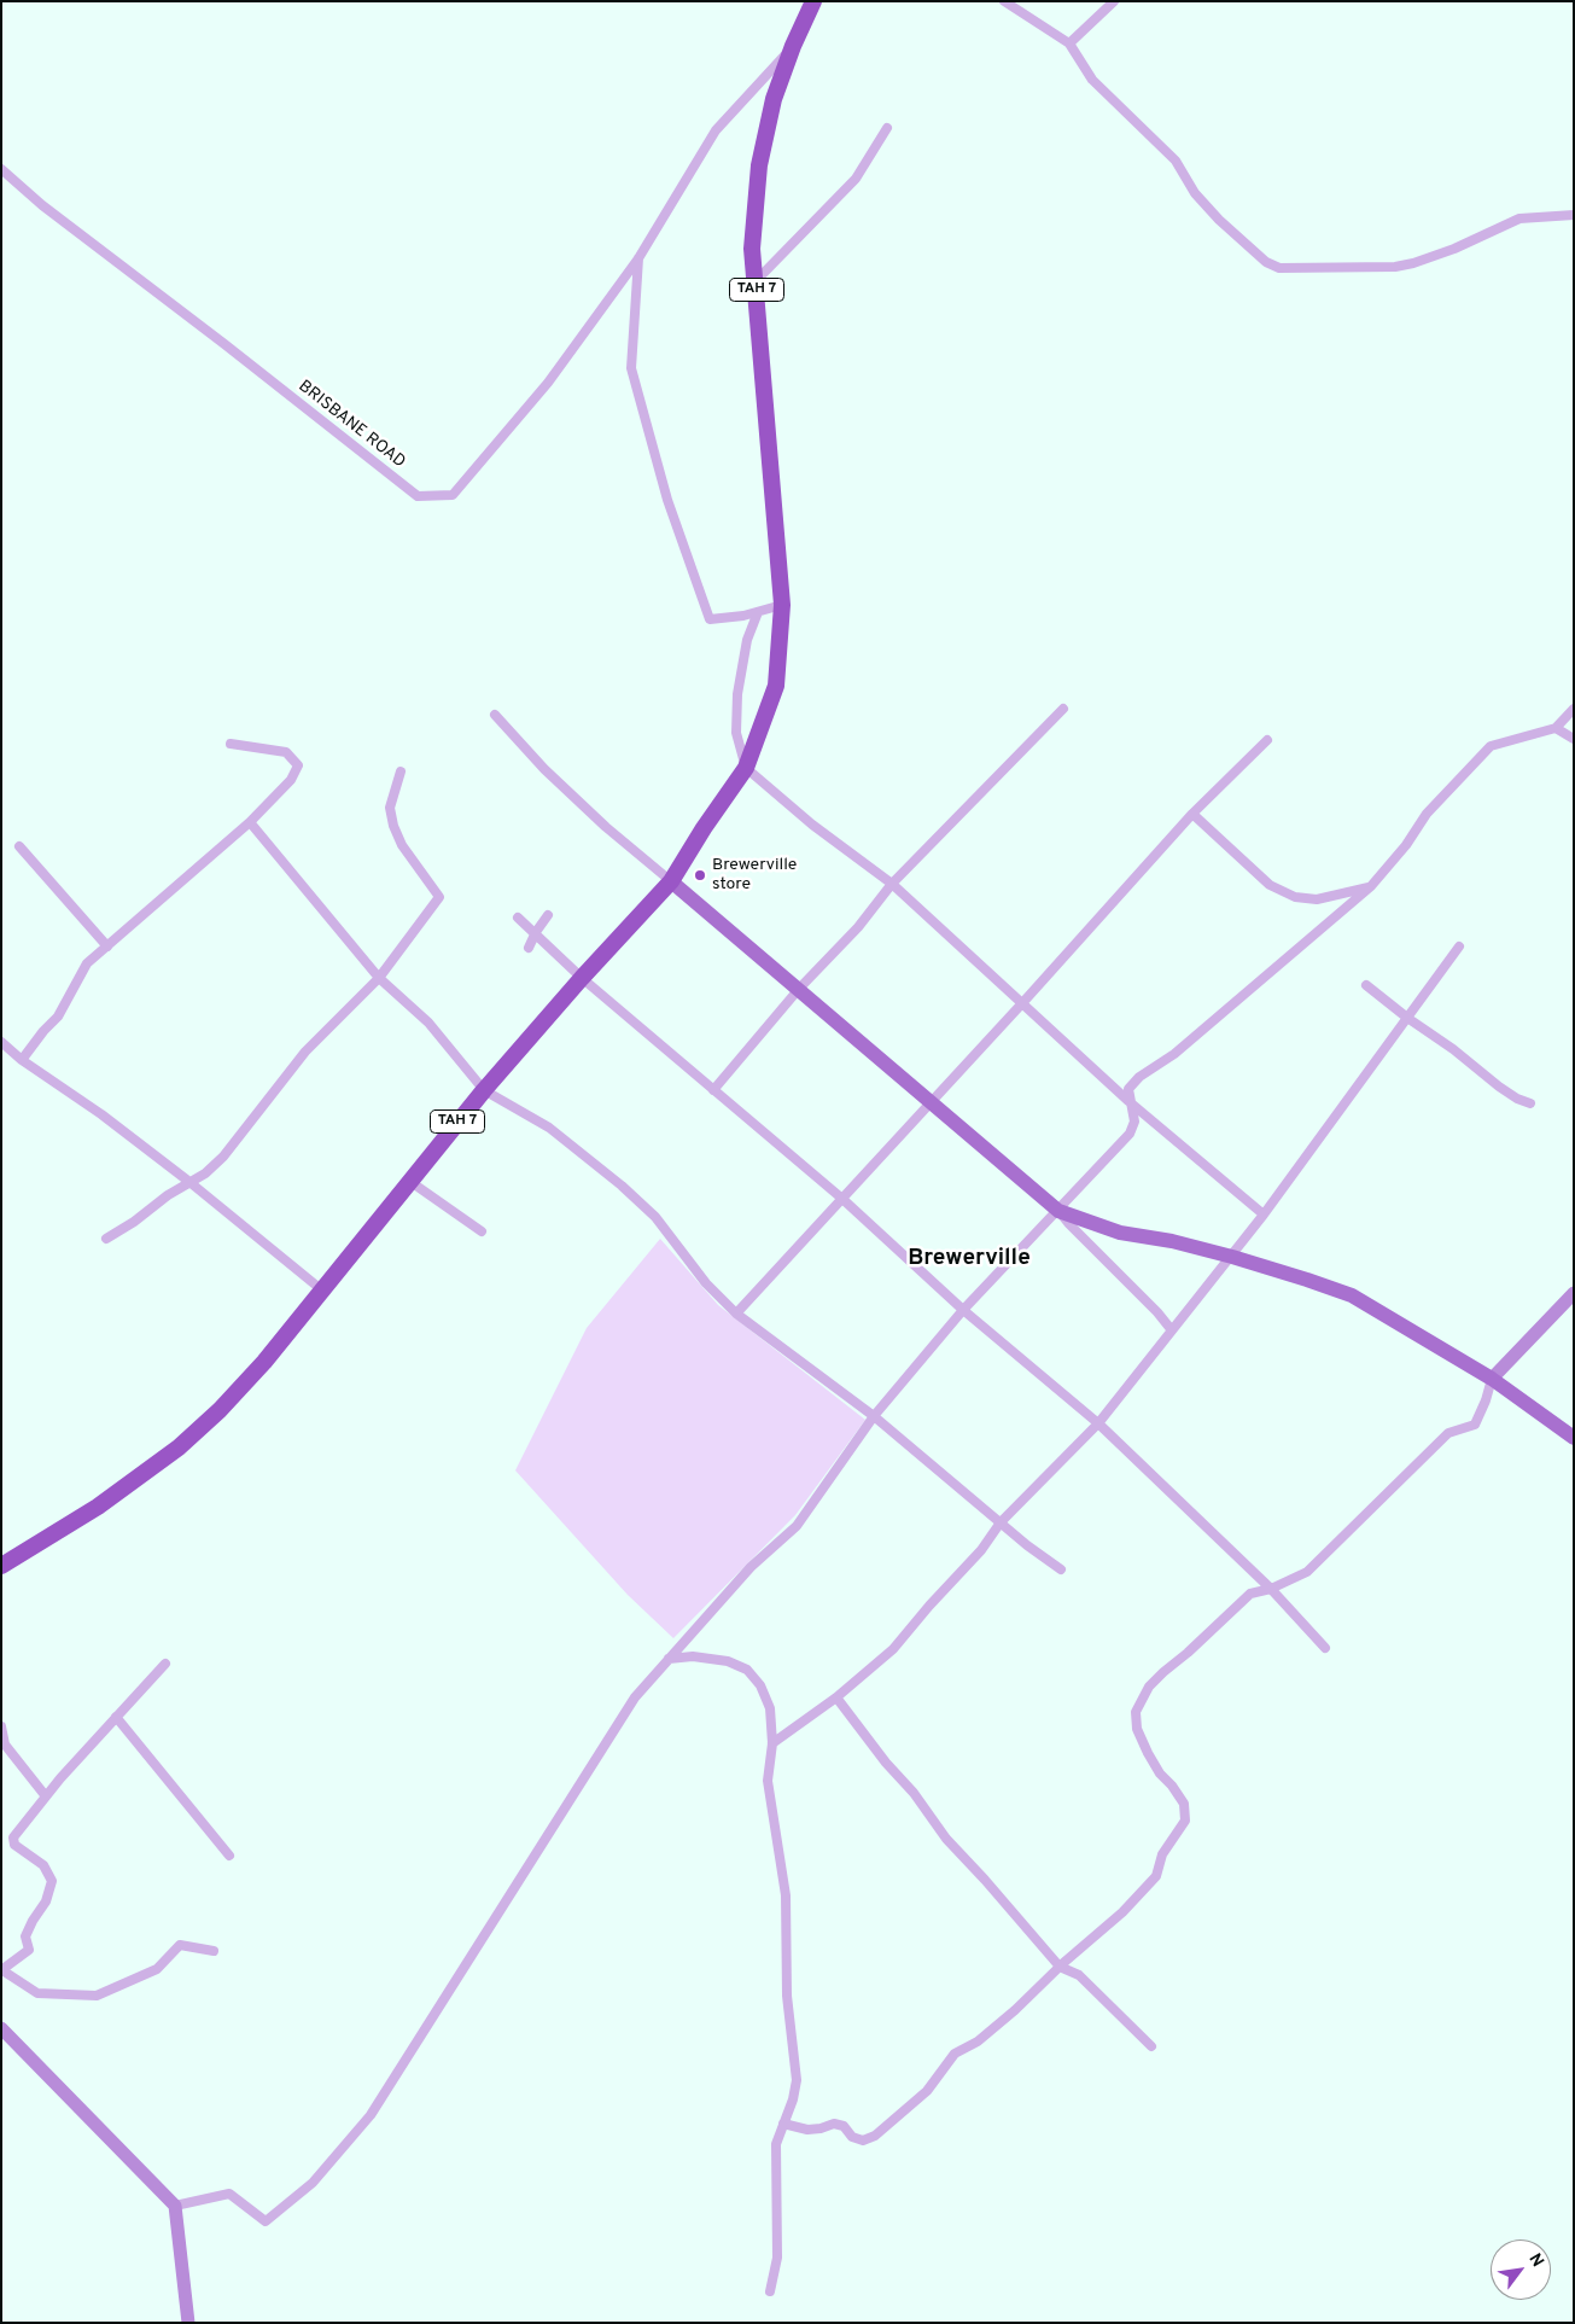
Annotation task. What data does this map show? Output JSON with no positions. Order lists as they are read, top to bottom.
{
  "streets": {
    "highway": ["TAH 7"],
    "street": ["BRISBANE ROAD"]
  },
  "crossings": [
    ["TAH 7", "BRISBANE ROAD"]
  ],
  "districts": ["Brewerville"],
  "places": ["Brewerville store"],
  "north": "top right"
}
